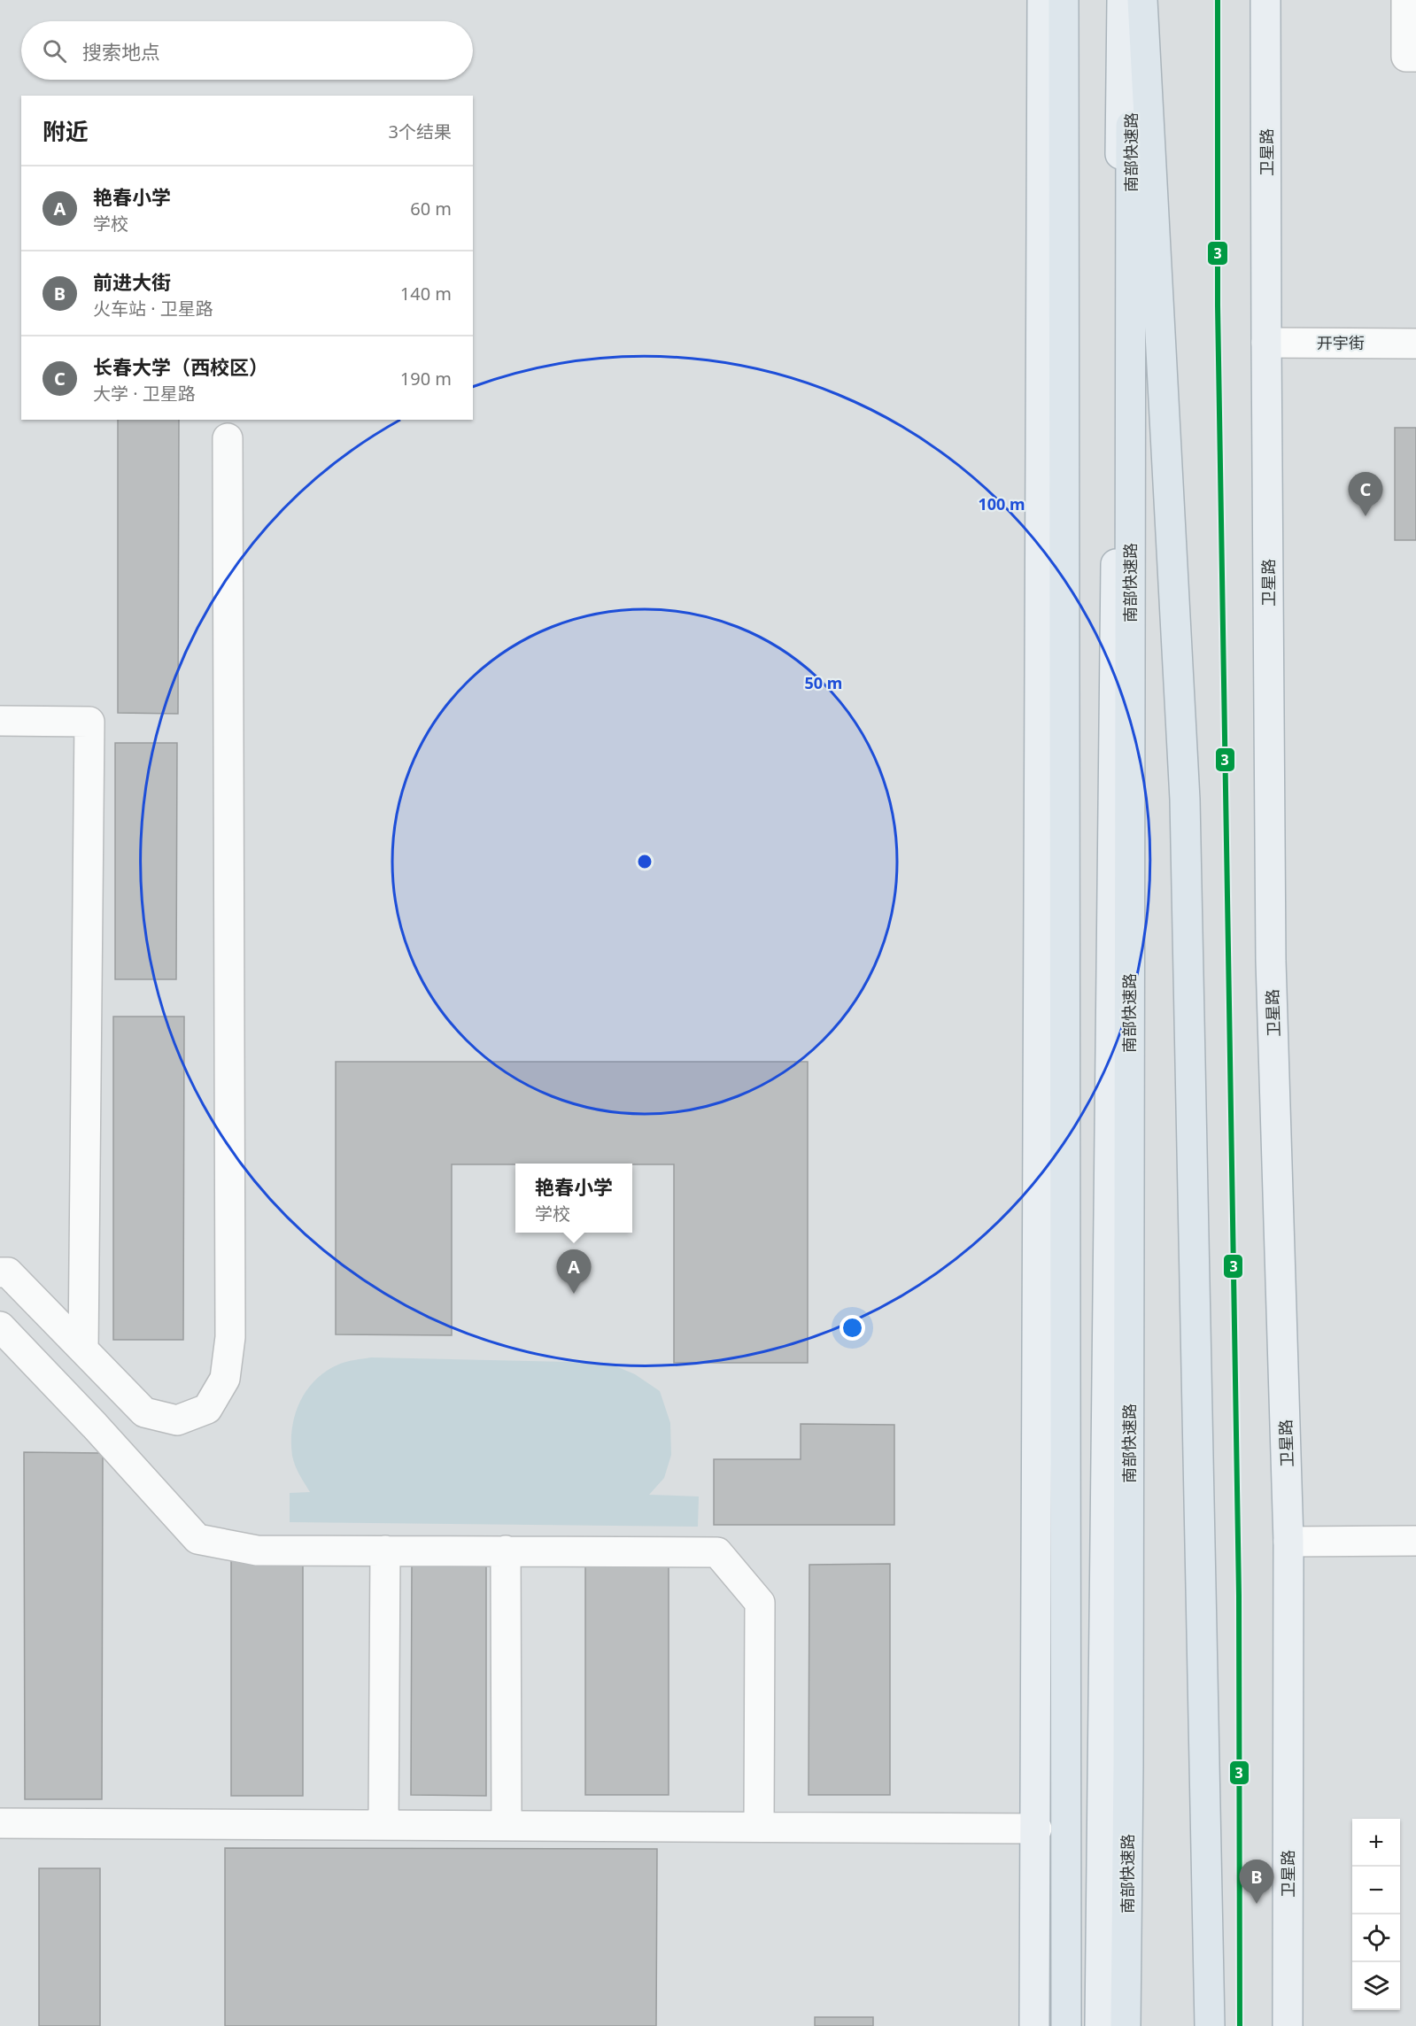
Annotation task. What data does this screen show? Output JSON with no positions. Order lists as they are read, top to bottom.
{
  "streets": {
    "highway": ["南部快速路"],
    "main road": ["卫星路"],
    "street": ["开宇街"]
  },
  "crossings": [
    ["卫星路", "开宇街"]
  ],
  "lines": ["transit line 3"],
  "page": {
    "search": "搜索地点",
    "heading": ["附近", "3个结果"],
    "list": [
      {
        "mark": "A",
        "name": "艳春小学",
        "note": "学校",
        "value": "60 m"
      },
      {
        "mark": "B",
        "name": "前进大街",
        "note": "火车站 · 卫星路",
        "value": "140 m"
      },
      {
        "mark": "C",
        "name": "长春大学（西校区）",
        "note": "大学 · 卫星路",
        "value": "190 m"
      }
    ],
    "pins": ["C", "A", "B"],
    "popup": ["艳春小学", "学校"],
    "map_buttons": ["+", "−"]
  },
  "rings": ["100 m", "50 m"]
}
